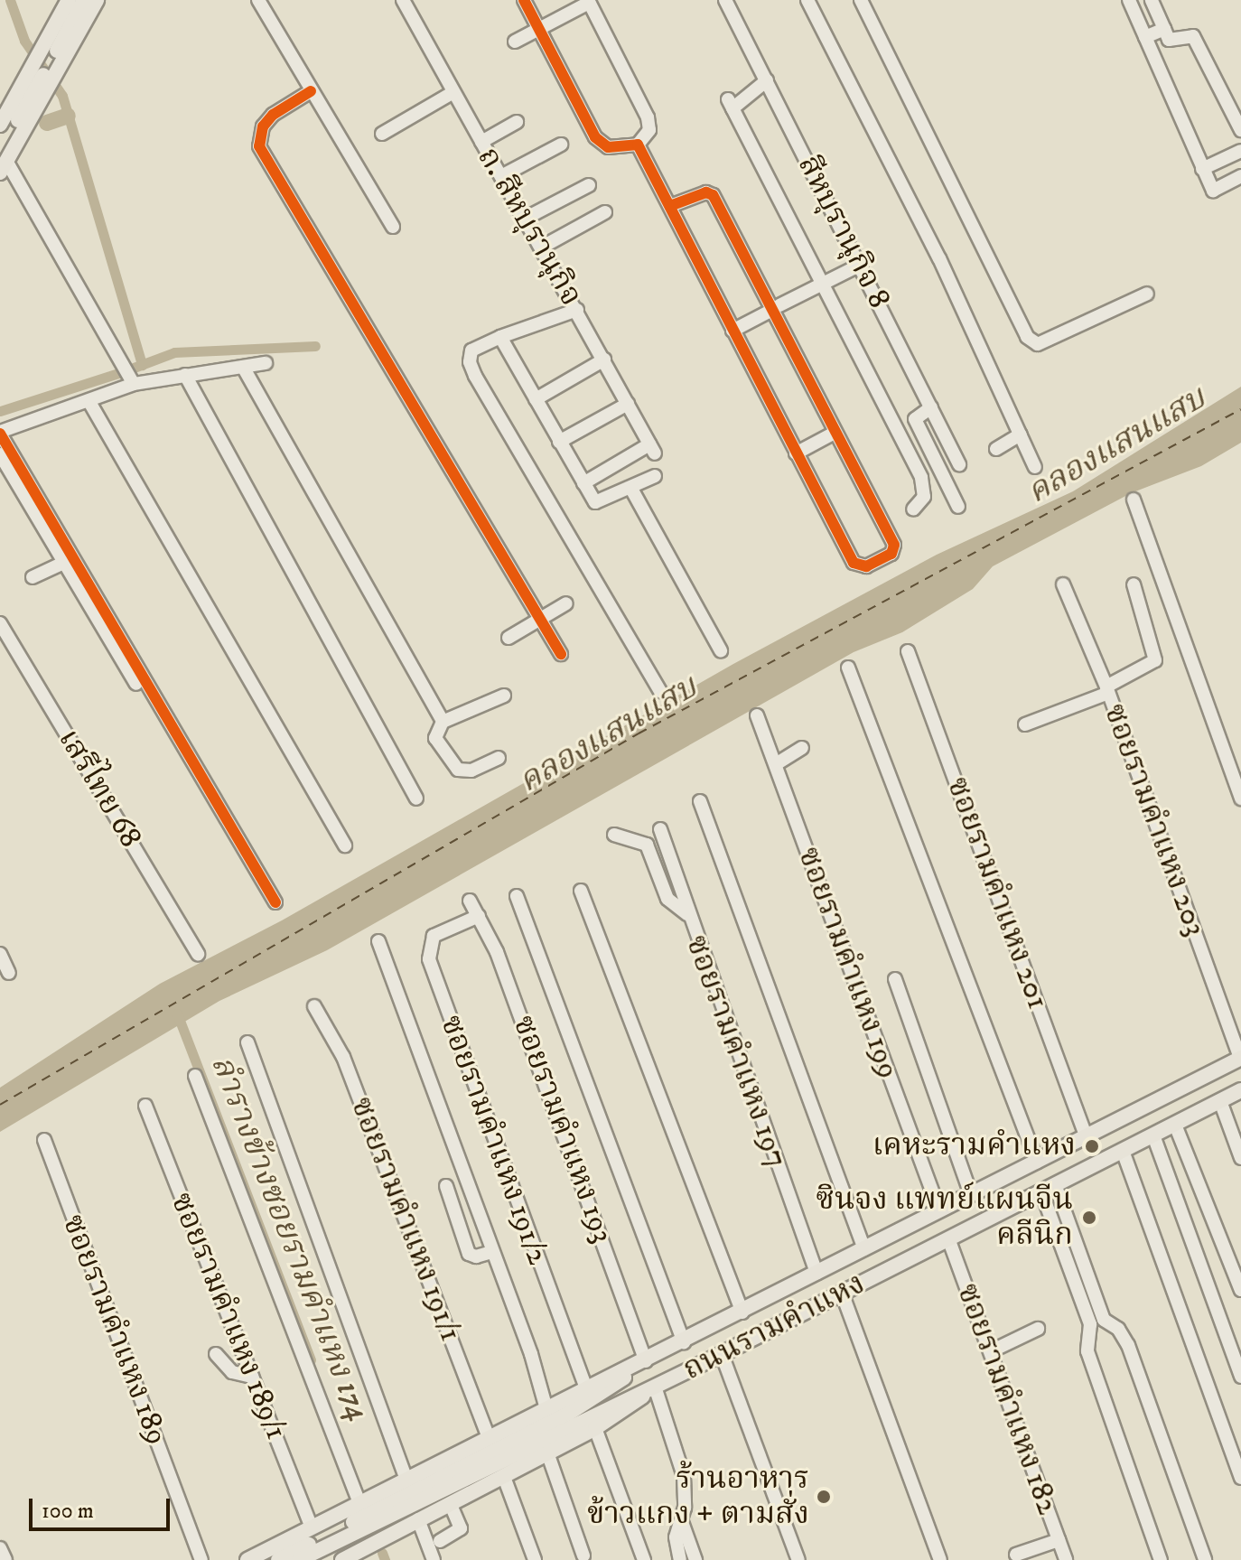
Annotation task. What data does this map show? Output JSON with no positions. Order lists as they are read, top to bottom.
{
  "streets": {
    "main road": ["ถนนรามคำแหง"],
    "street": [
      "ถ. สีหบุรานุกิจ",
      "สีหบุรานุกิจ 8",
      "เสรีไทย 68",
      "ซอยรามคำแหง 203",
      "ซอยรามคำแหง 201",
      "ซอยรามคำแหง 199",
      "ซอยรามคำแหง 197",
      "ซอยรามคำแหง 193",
      "ซอยรามคำแหง 191/2",
      "ซอยรามคำแหง 191/1",
      "ซอยรามคำแหง 189/1",
      "ซอยรามคำแหง 189",
      "ซอยรามคำแหง 182"
    ]
  },
  "crossings": [
    ["ซอยรามคำแหง 203", "ถนนรามคำแหง"],
    ["ซอยรามคำแหง 201", "ถนนรามคำแหง"],
    ["ซอยรามคำแหง 199", "ถนนรามคำแหง"],
    ["ซอยรามคำแหง 197", "ถนนรามคำแหง"],
    ["ซอยรามคำแหง 193", "ซอยรามคำแหง 191/2"],
    ["ซอยรามคำแหง 193", "ถนนรามคำแหง"],
    ["ซอยรามคำแหง 191/2", "ถนนรามคำแหง"],
    ["ซอยรามคำแหง 191/1", "ถนนรามคำแหง"],
    ["ซอยรามคำแหง 189/1", "ถนนรามคำแหง"],
    ["ถนนรามคำแหง", "ซอยรามคำแหง 182"]
  ],
  "water": ["คลองแสนแสบ", "ลำรางข้างซอยรามคำแหง 174"],
  "places": ["เคหะรามคำแหง", "ซินจง แพทย์แผนจีน คลีนิก", "ร้านอาหาร ข้าวแกง + ตามสั่ง"],
  "scale_bar": "100 m"
}
